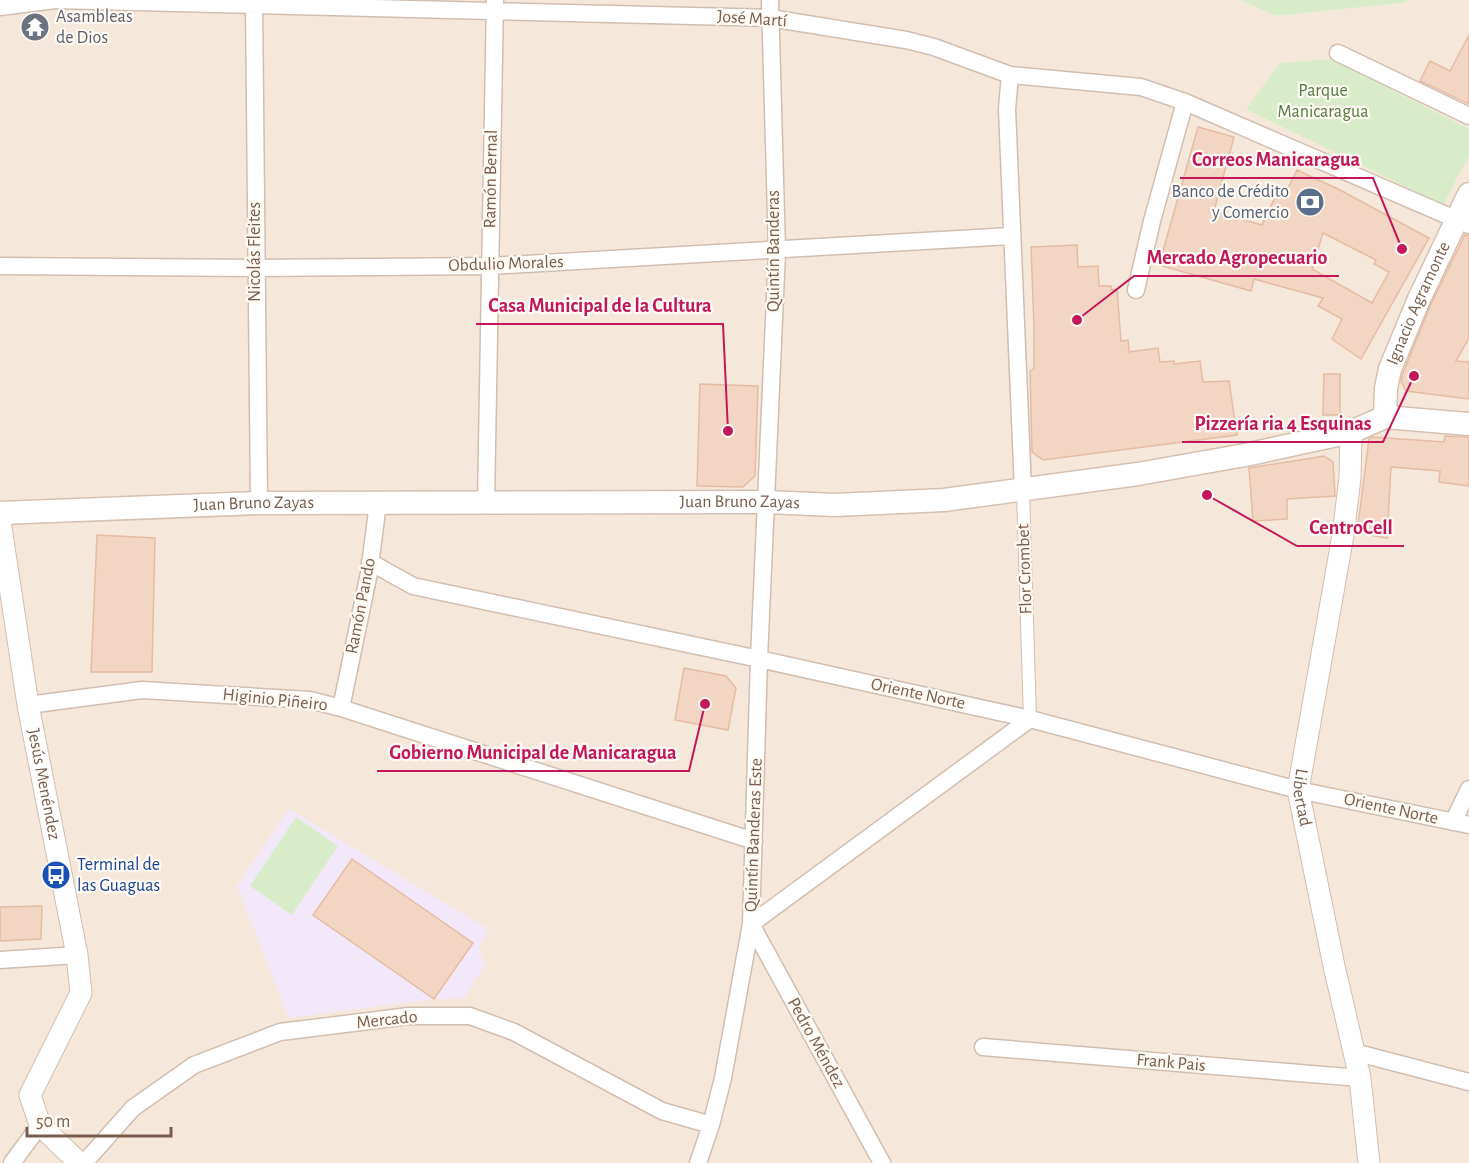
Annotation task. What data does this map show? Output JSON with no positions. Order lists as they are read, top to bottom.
{
  "streets": {
    "main road": ["Ignacio Agramonte", "Juan Bruno Zayas"],
    "street": [
      "José Martí",
      "Ramón Bernal",
      "Quintín Banderas",
      "Nicolás Fleites",
      "Obdulio Morales",
      "Flor Crombet",
      "Ramón Pando",
      "Oriente Norte",
      "Higinio Piñeiro",
      "Jesús Menéndez",
      "Libertad",
      "Quintín Banderas Este",
      "Mercado",
      "Pedro Méndez",
      "Frank Pais"
    ]
  },
  "crossings": [
    ["José Martí", "Ramón Bernal"],
    ["José Martí", "Quintín Banderas"],
    ["José Martí", "Nicolás Fleites"],
    ["José Martí", "Ignacio Agramonte"],
    ["José Martí", "Flor Crombet"],
    ["Ramón Bernal", "Obdulio Morales"],
    ["Ramón Bernal", "Juan Bruno Zayas"],
    ["Quintín Banderas", "Obdulio Morales"],
    ["Quintín Banderas", "Juan Bruno Zayas"],
    ["Quintín Banderas", "Quintín Banderas Este"],
    ["Nicolás Fleites", "Obdulio Morales"],
    ["Nicolás Fleites", "Juan Bruno Zayas"],
    ["Obdulio Morales", "Flor Crombet"],
    ["Ignacio Agramonte", "Juan Bruno Zayas"],
    ["Juan Bruno Zayas", "Flor Crombet"],
    ["Juan Bruno Zayas", "Ramón Pando"],
    ["Juan Bruno Zayas", "Libertad"],
    ["Juan Bruno Zayas", "Quintín Banderas Este"],
    ["Flor Crombet", "Oriente Norte"],
    ["Ramón Pando", "Oriente Norte"],
    ["Ramón Pando", "Higinio Piñeiro"],
    ["Oriente Norte", "Libertad"],
    ["Oriente Norte", "Quintín Banderas Este"],
    ["Higinio Piñeiro", "Jesús Menéndez"],
    ["Higinio Piñeiro", "Quintín Banderas Este"],
    ["Libertad", "Frank Pais"],
    ["Quintín Banderas Este", "Mercado"],
    ["Quintín Banderas Este", "Pedro Méndez"]
  ],
  "parks": ["Parque Manicaragua"],
  "places": {
    "temple": ["Asambleas de Dios"],
    "bank": ["Banco de Crédito y Comercio"],
    "other": [
      "Correos Manicaragua",
      "Mercado Agropecuario",
      "Pizzería ria 4 Esquinas",
      "Casa Municipal de la Cultura",
      "CentroCell",
      "Gobierno Municipal de Manicaragua"
    ],
    "bus stop": ["Terminal de las Guaguas"]
  },
  "scale_bar": "50 m"
}
